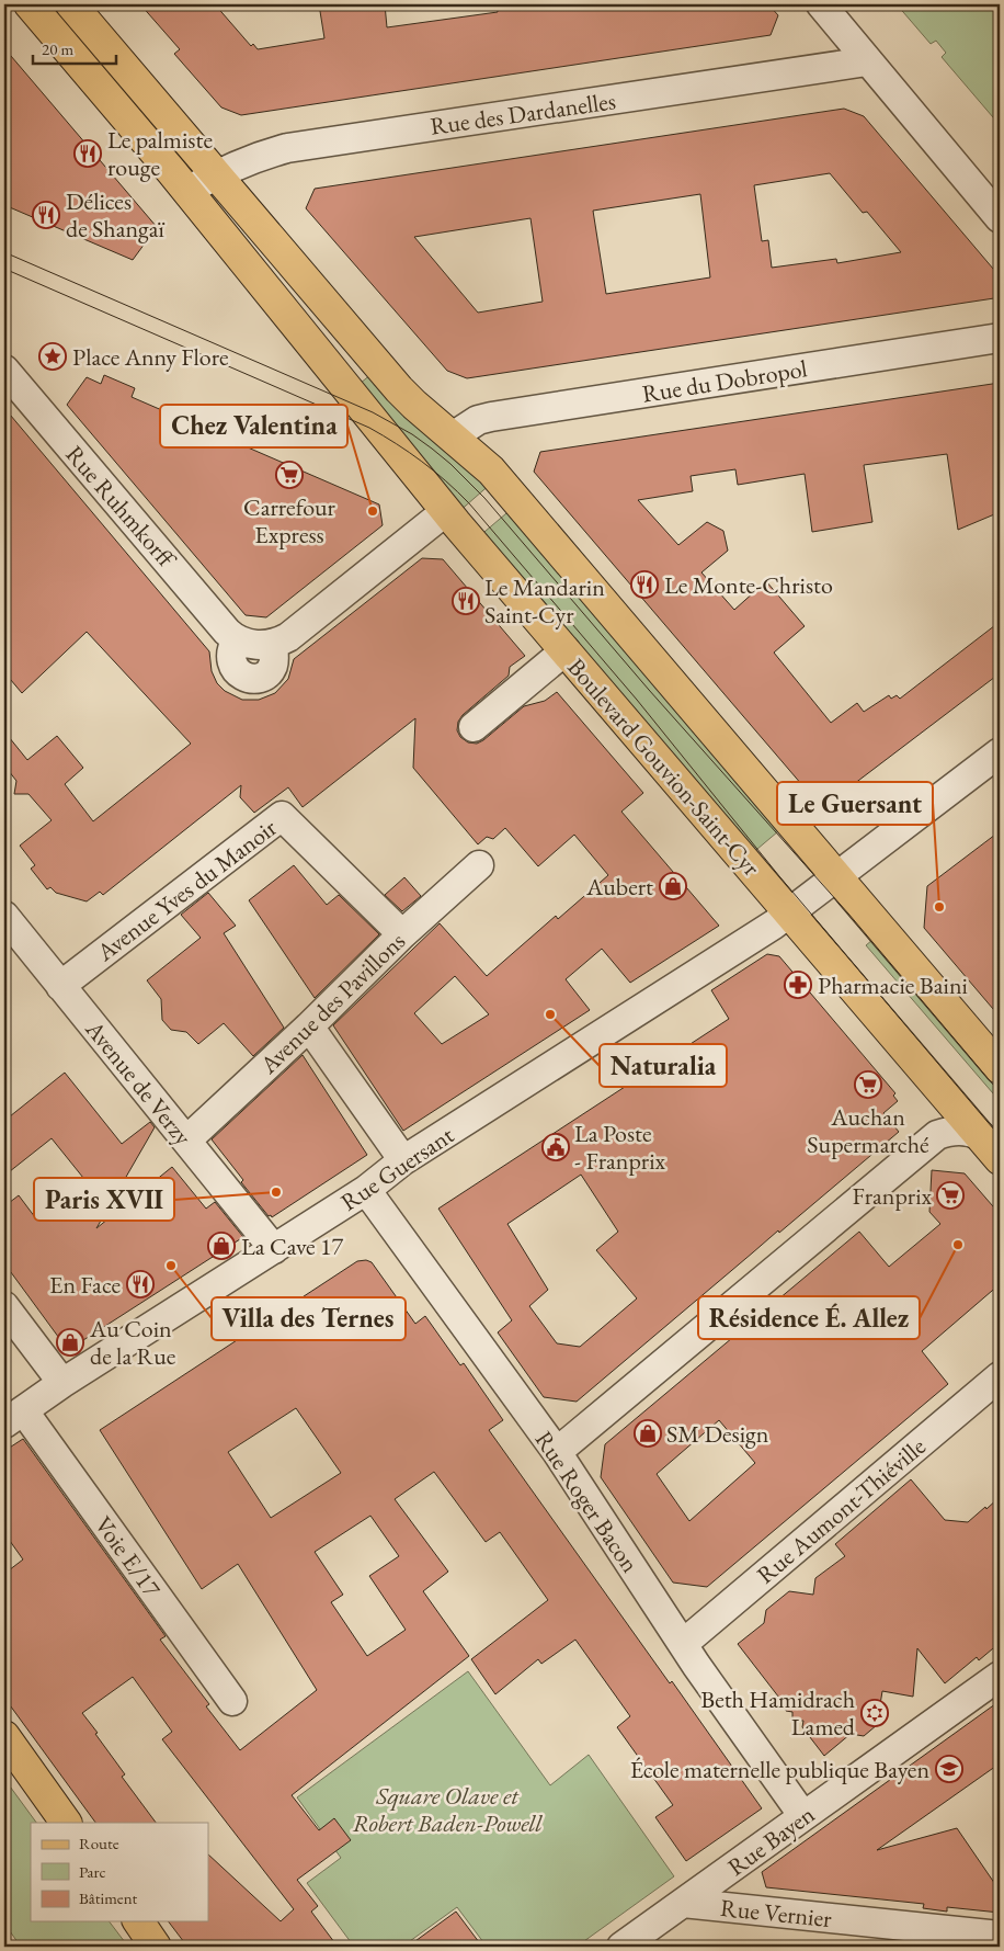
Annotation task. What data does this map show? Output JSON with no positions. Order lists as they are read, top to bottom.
{
  "streets": {
    "main road": ["Boulevard Gouvion-Saint-Cyr"],
    "street": [
      "Rue des Dardanelles",
      "Rue du Dobropol",
      "Rue Ruhmkorff",
      "Avenue Yves du Manoir",
      "Avenue des Pavillons",
      "Avenue de Verzy",
      "Rue Guersant",
      "Rue Roger Bacon",
      "Rue Aumont-Thiéville",
      "Voie E/17",
      "Rue Bayen",
      "Rue Vernier"
    ]
  },
  "crossings": [
    ["Rue des Dardanelles", "Boulevard Gouvion-Saint-Cyr"],
    ["Rue Ruhmkorff", "Boulevard Gouvion-Saint-Cyr"],
    ["Boulevard Gouvion-Saint-Cyr", "Rue Guersant"],
    ["Avenue Yves du Manoir", "Avenue des Pavillons"],
    ["Avenue Yves du Manoir", "Avenue de Verzy"],
    ["Avenue des Pavillons", "Avenue de Verzy"],
    ["Avenue de Verzy", "Rue Guersant"],
    ["Rue Guersant", "Rue Roger Bacon"],
    ["Rue Guersant", "Voie E/17"],
    ["Rue Roger Bacon", "Rue Aumont-Thiéville"],
    ["Rue Roger Bacon", "Rue Bayen"],
    ["Rue Bayen", "Rue Vernier"]
  ],
  "parks": ["Square Olave et Robert Baden-Powell"],
  "places": {
    "restaurant": [
      "Le palmiste rouge",
      "Délices de Shangaï",
      "Le Monte-Christo",
      "Le Mandarin Saint-Cyr",
      "En Face"
    ],
    "place": ["Place Anny Flore"],
    "supermarket": ["Carrefour Express", "Auchan Supermarché", "Franprix"],
    "other": [
      "Chez Valentina",
      "Le Guersant",
      "Naturalia",
      "Paris XVII",
      "Résidence É. Allez",
      "Villa des Ternes"
    ],
    "shop": [
      "Aubert",
      "La Cave 17",
      "Au Coin de la Rue",
      "SM Design"
    ],
    "pharmacy": ["Pharmacie Baini"],
    "public building": ["La Poste - Franprix"],
    "synagogue": ["Beth Hamidrach Lamed"],
    "school or university": ["École maternelle publique Bayen"]
  },
  "legend": ["Route", "Parc", "Bâtiment"],
  "scale_bar": "20 m"
}
